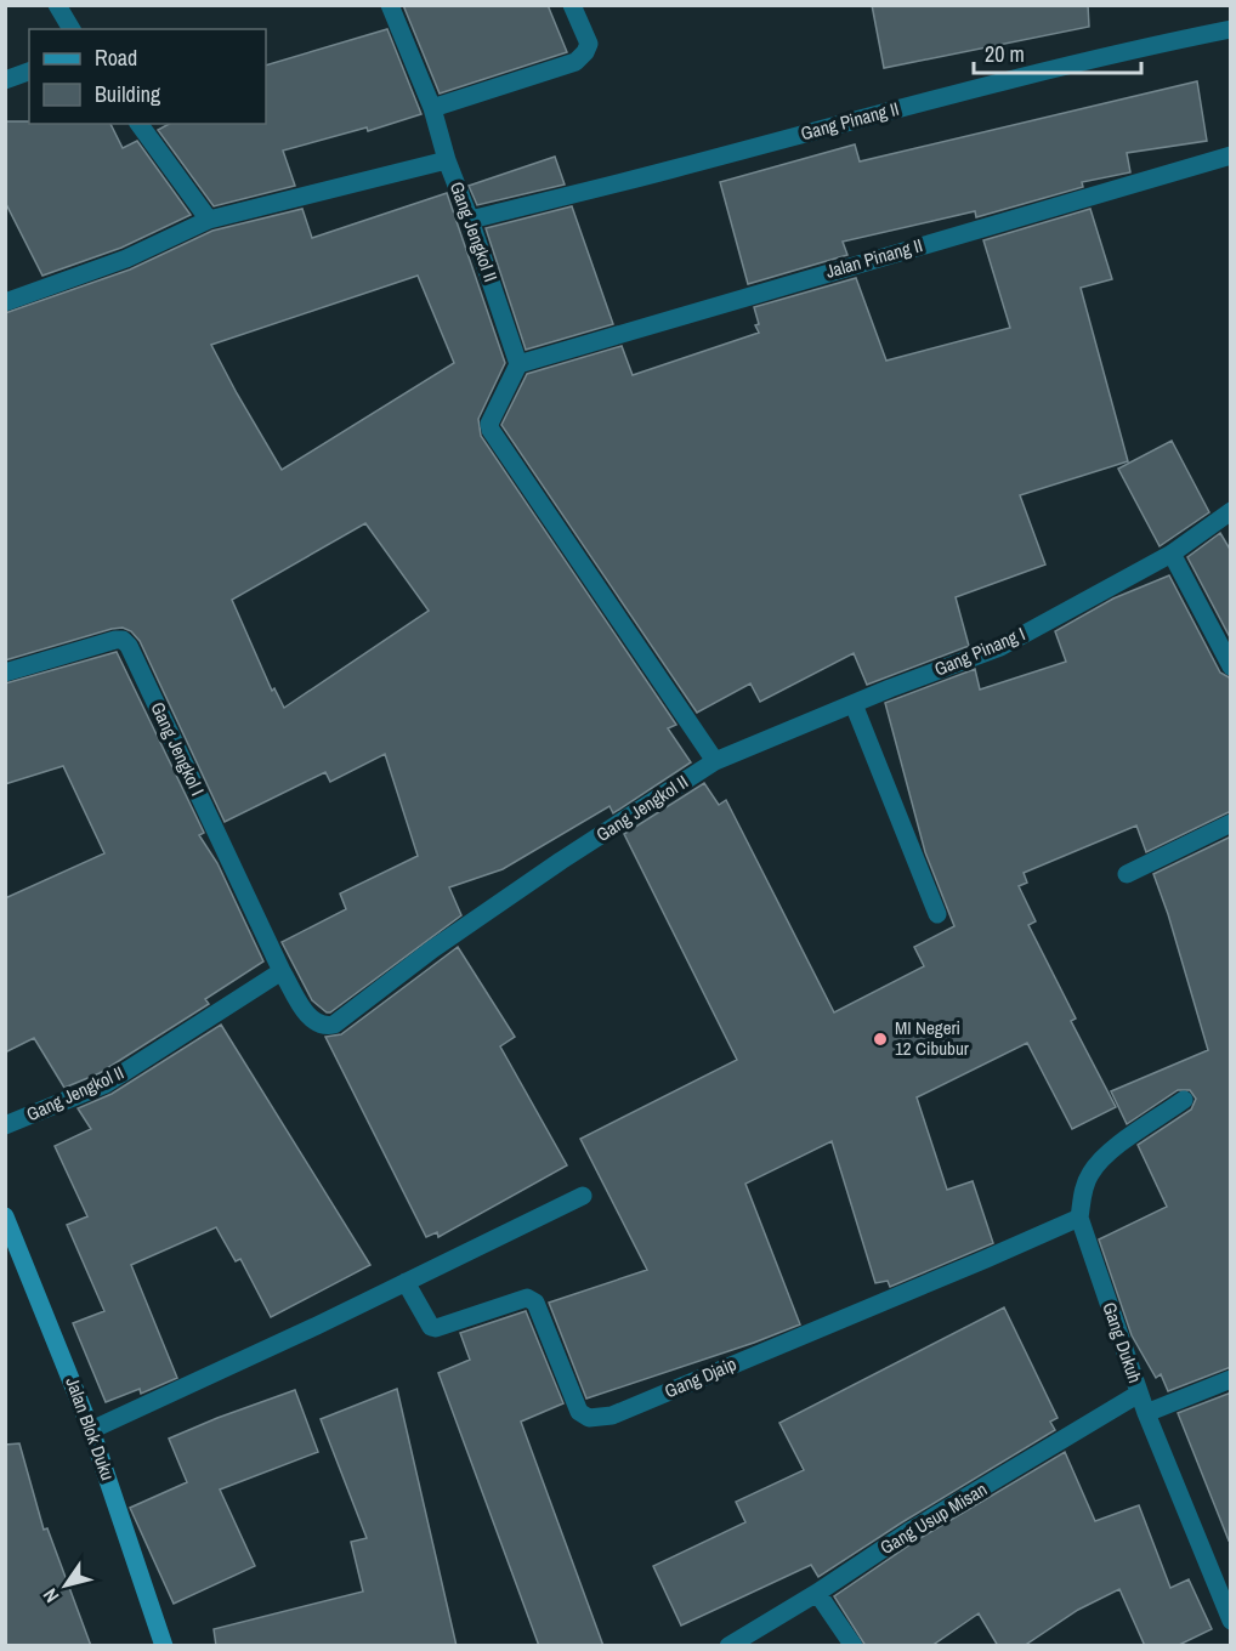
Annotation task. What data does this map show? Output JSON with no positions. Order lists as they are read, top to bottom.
{
  "streets": {
    "street": [
      "Gang Pinang II",
      "Gang Jengkol II",
      "Jalan Pinang II",
      "Gang Pinang I",
      "Gang Jengkol I",
      "Gang Dukuh",
      "Gang Djaip",
      "Jalan Blok Duku",
      "Gang Usup Misan"
    ]
  },
  "crossings": [
    ["Gang Pinang II", "Gang Jengkol II"],
    ["Gang Jengkol II", "Jalan Pinang II"],
    ["Gang Jengkol II", "Gang Pinang I"],
    ["Gang Jengkol II", "Gang Jengkol I"],
    ["Gang Dukuh", "Gang Djaip"],
    ["Gang Dukuh", "Gang Usup Misan"]
  ],
  "places": ["MI Negeri 12 Cibubur"],
  "legend": ["Road", "Building"],
  "scale_bar": "20 m",
  "north": "bottom left"
}
